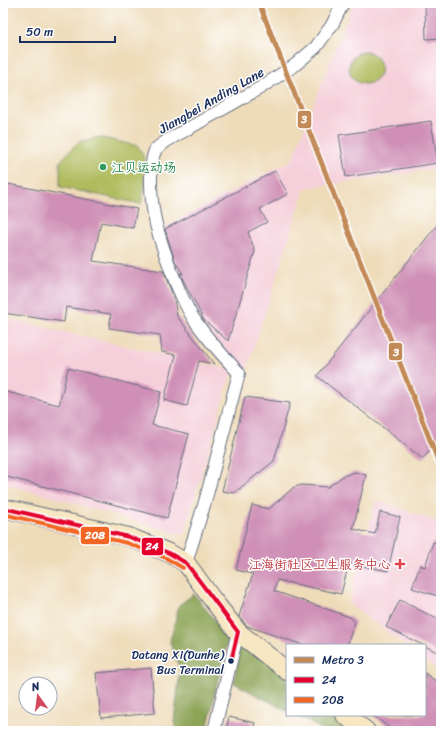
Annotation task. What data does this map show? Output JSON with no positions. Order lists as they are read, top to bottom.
{
  "streets": {
    "street": ["Jiangbei Anding Lane"]
  },
  "places": {
    "other": ["江贝运动场", "Datang Xi(Dunhe) Bus Terminal"],
    "health": ["江海街社区卫生服务中心"]
  },
  "lines": ["metro line 3", "transit line 24", "transit line 208"],
  "legend": ["Metro 3", "24", "208"],
  "scale_bar": "50 m",
  "north": "top"
}
